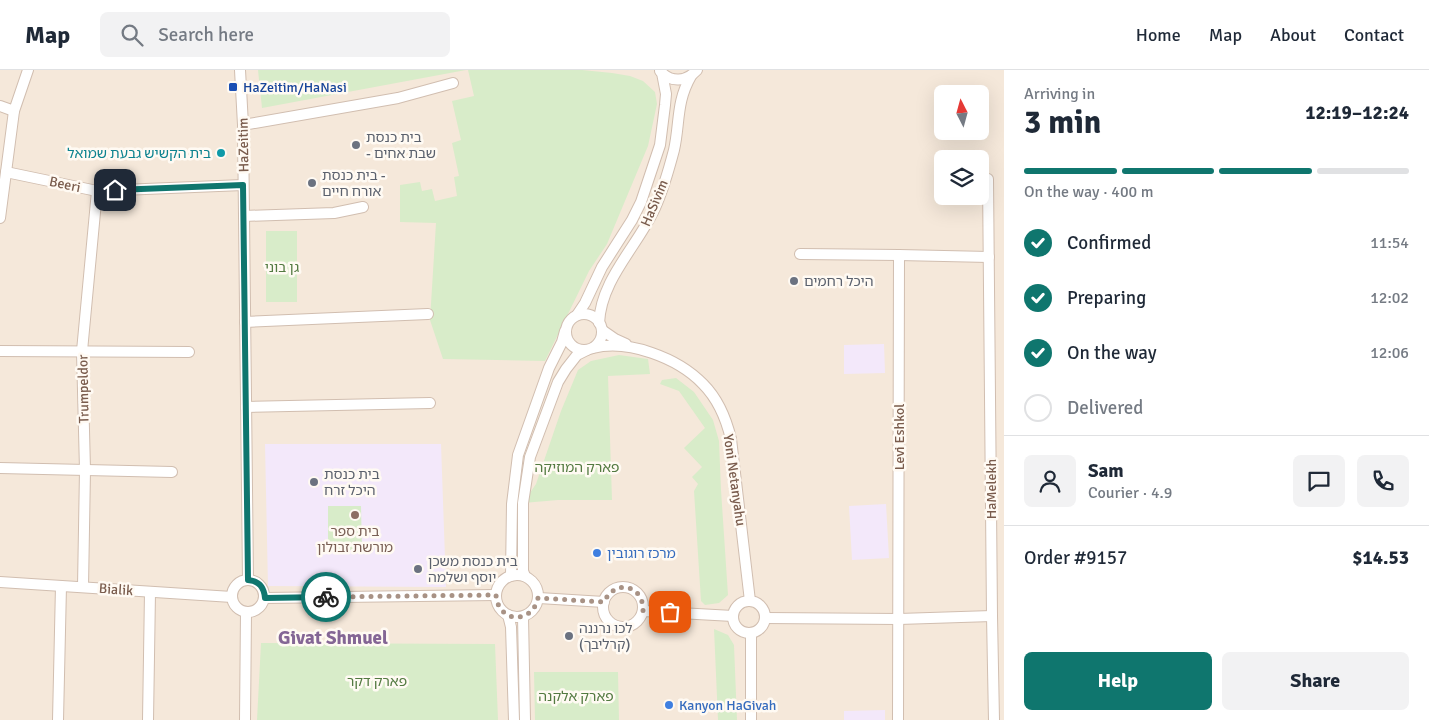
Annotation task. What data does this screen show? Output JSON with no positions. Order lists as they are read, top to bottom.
{
  "streets": {
    "street": [
      "HaZeitim",
      "Beeri",
      "HaSivim",
      "Trumpeldor",
      "Levi Eshkol",
      "Yoni Netanyahu",
      "HaMelekh",
      "Bialik"
    ]
  },
  "crossings": [
    ["HaZeitim", "Beeri"],
    ["HaZeitim", "Bialik"],
    ["Beeri", "Trumpeldor"],
    ["HaSivim", "Yoni Netanyahu"],
    ["Trumpeldor", "Bialik"]
  ],
  "districts": ["Givat Shmuel"],
  "parks": [
    "גן בוני",
    "פארק המוזיקה",
    "פארק דקר",
    "פארק אלקנה"
  ],
  "places": {
    "transit": ["HaZeitim/HaNasi"],
    "other": [
      "בית כנסת - שבת אחים",
      "בית הקשיש גבעת שמואל",
      "בית כנסת - אורח חיים",
      "היכל רחמים",
      "בית כנסת היכל זרח",
      "בית ספר מורשת זבולון",
      "מרכז רוגובין",
      "בית כנסת משכן יוסף ושלמה",
      "לכו נרננה (קרליבך)",
      "Kanyon HaGivah"
    ]
  },
  "north": "top",
  "page": {
    "header": "Map",
    "search": "Search here",
    "nav": [
      "Home",
      "Map",
      "About",
      "Contact"
    ],
    "heading": ["3 min", "Arriving in", "12:19–12:24"],
    "panel": [
      "Sam",
      "Courier · 4.9",
      "Order #9157",
      "$14.53"
    ],
    "bar": "On the way · 400 m",
    "list": [
      ["Confirmed", "11:54"],
      ["Preparing", "12:02"],
      ["On the way", "12:06"],
      "Delivered"
    ],
    "buttons": ["Help", "Share"]
  }
}
